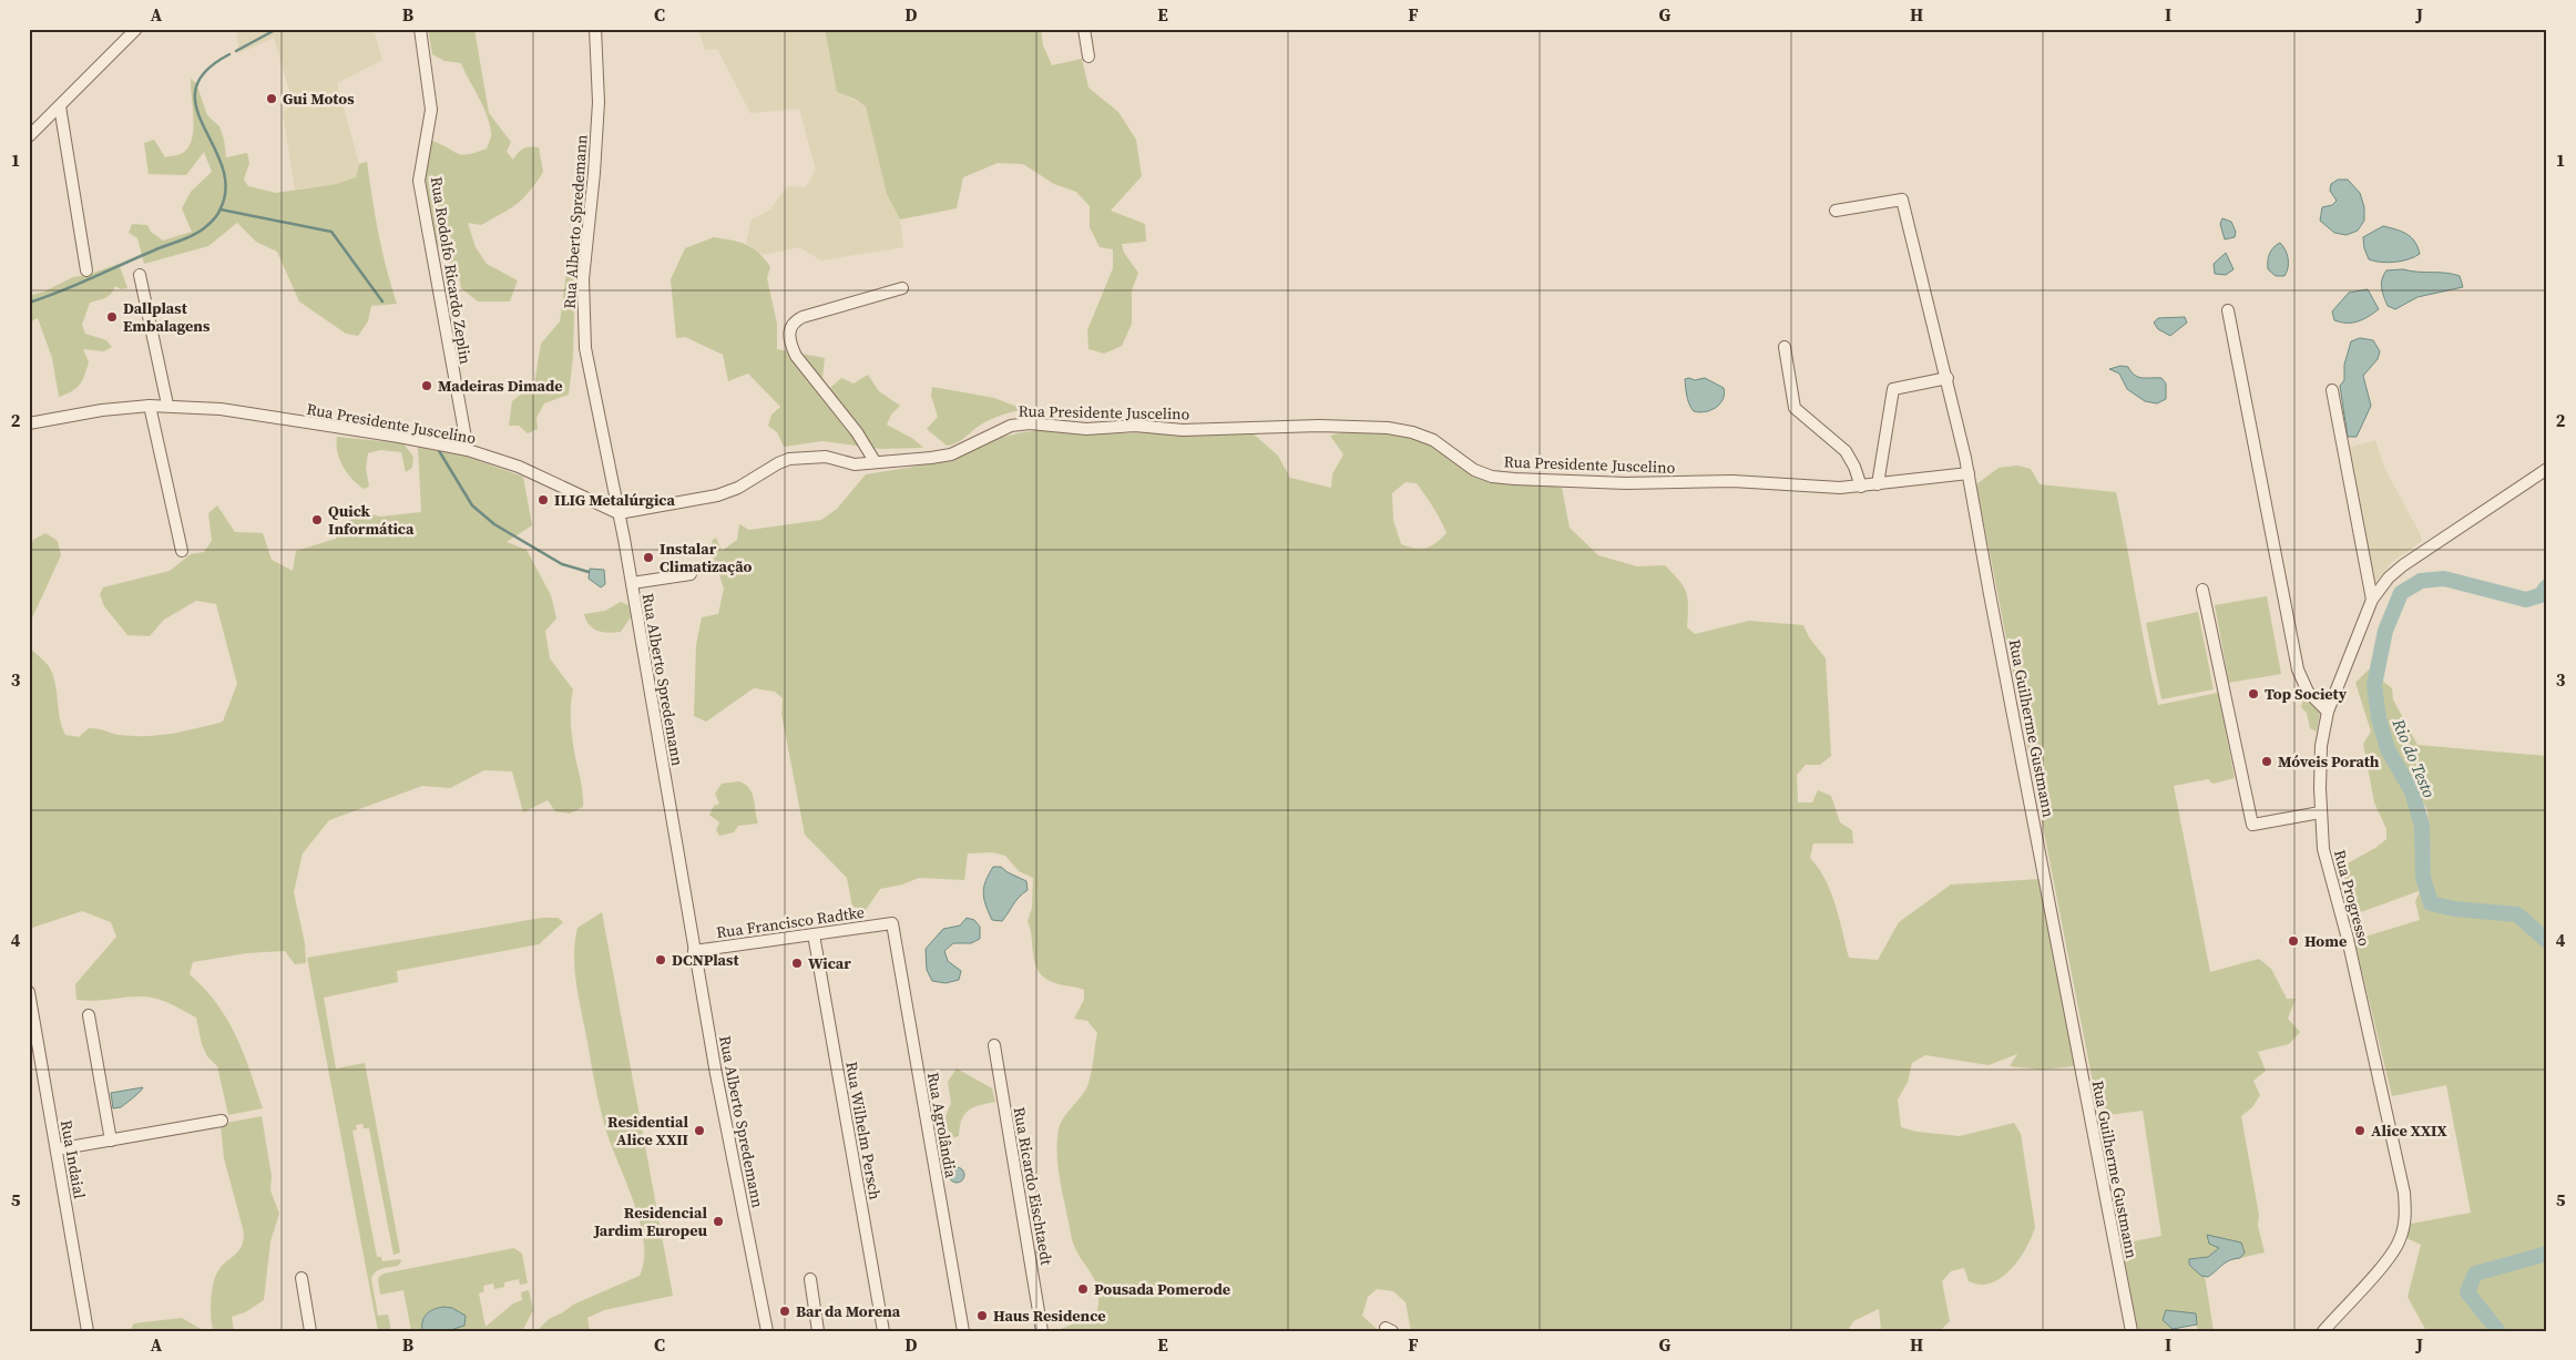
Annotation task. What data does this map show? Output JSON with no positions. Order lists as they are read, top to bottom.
{
  "streets": {
    "street": [
      "Rua Alberto Spredemann",
      "Rua Rodolfo Ricardo Zeplin",
      "Rua Presidente Juscelino",
      "Rua Guilherme Gustmann",
      "Rua Progresso",
      "Rua Francisco Radtke",
      "Rua Agrolândia",
      "Rua Wilhelm Persch",
      "Rua Indaial",
      "Rua Ricardo Eischtaedt"
    ]
  },
  "crossings": [
    ["Rua Alberto Spredemann", "Rua Presidente Juscelino"],
    ["Rua Alberto Spredemann", "Rua Francisco Radtke"],
    ["Rua Rodolfo Ricardo Zeplin", "Rua Presidente Juscelino"],
    ["Rua Presidente Juscelino", "Rua Guilherme Gustmann"],
    ["Rua Francisco Radtke", "Rua Agrolândia"],
    ["Rua Francisco Radtke", "Rua Wilhelm Persch"]
  ],
  "water": ["Rio do Testo"],
  "places": [
    "Gui Motos",
    "Dallplast Embalagens",
    "Madeiras Dimade",
    "ILIG Metalúrgica",
    "Quick Informática",
    "Instalar Climatização",
    "Top Society",
    "Móveis Porath",
    "Home",
    "DCNPlast",
    "Wicar",
    "Residential Alice XXII",
    "Alice XXIX",
    "Residencial Jardim Europeu",
    "Pousada Pomerode",
    "Bar da Morena",
    "Haus Residence"
  ],
  "grid": {
    "columns": [
      "A",
      "B",
      "C",
      "D",
      "E",
      "F",
      "G",
      "H",
      "I",
      "J"
    ],
    "rows": [
      "1",
      "2",
      "3",
      "4",
      "5"
    ]
  }
}
